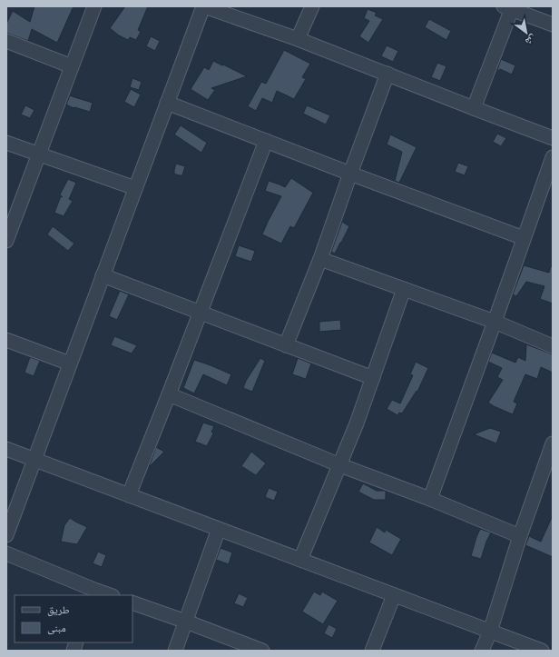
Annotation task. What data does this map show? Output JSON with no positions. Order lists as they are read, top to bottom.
{
  "legend": ["طريق", "مبنى"],
  "north": "bottom right"
}
